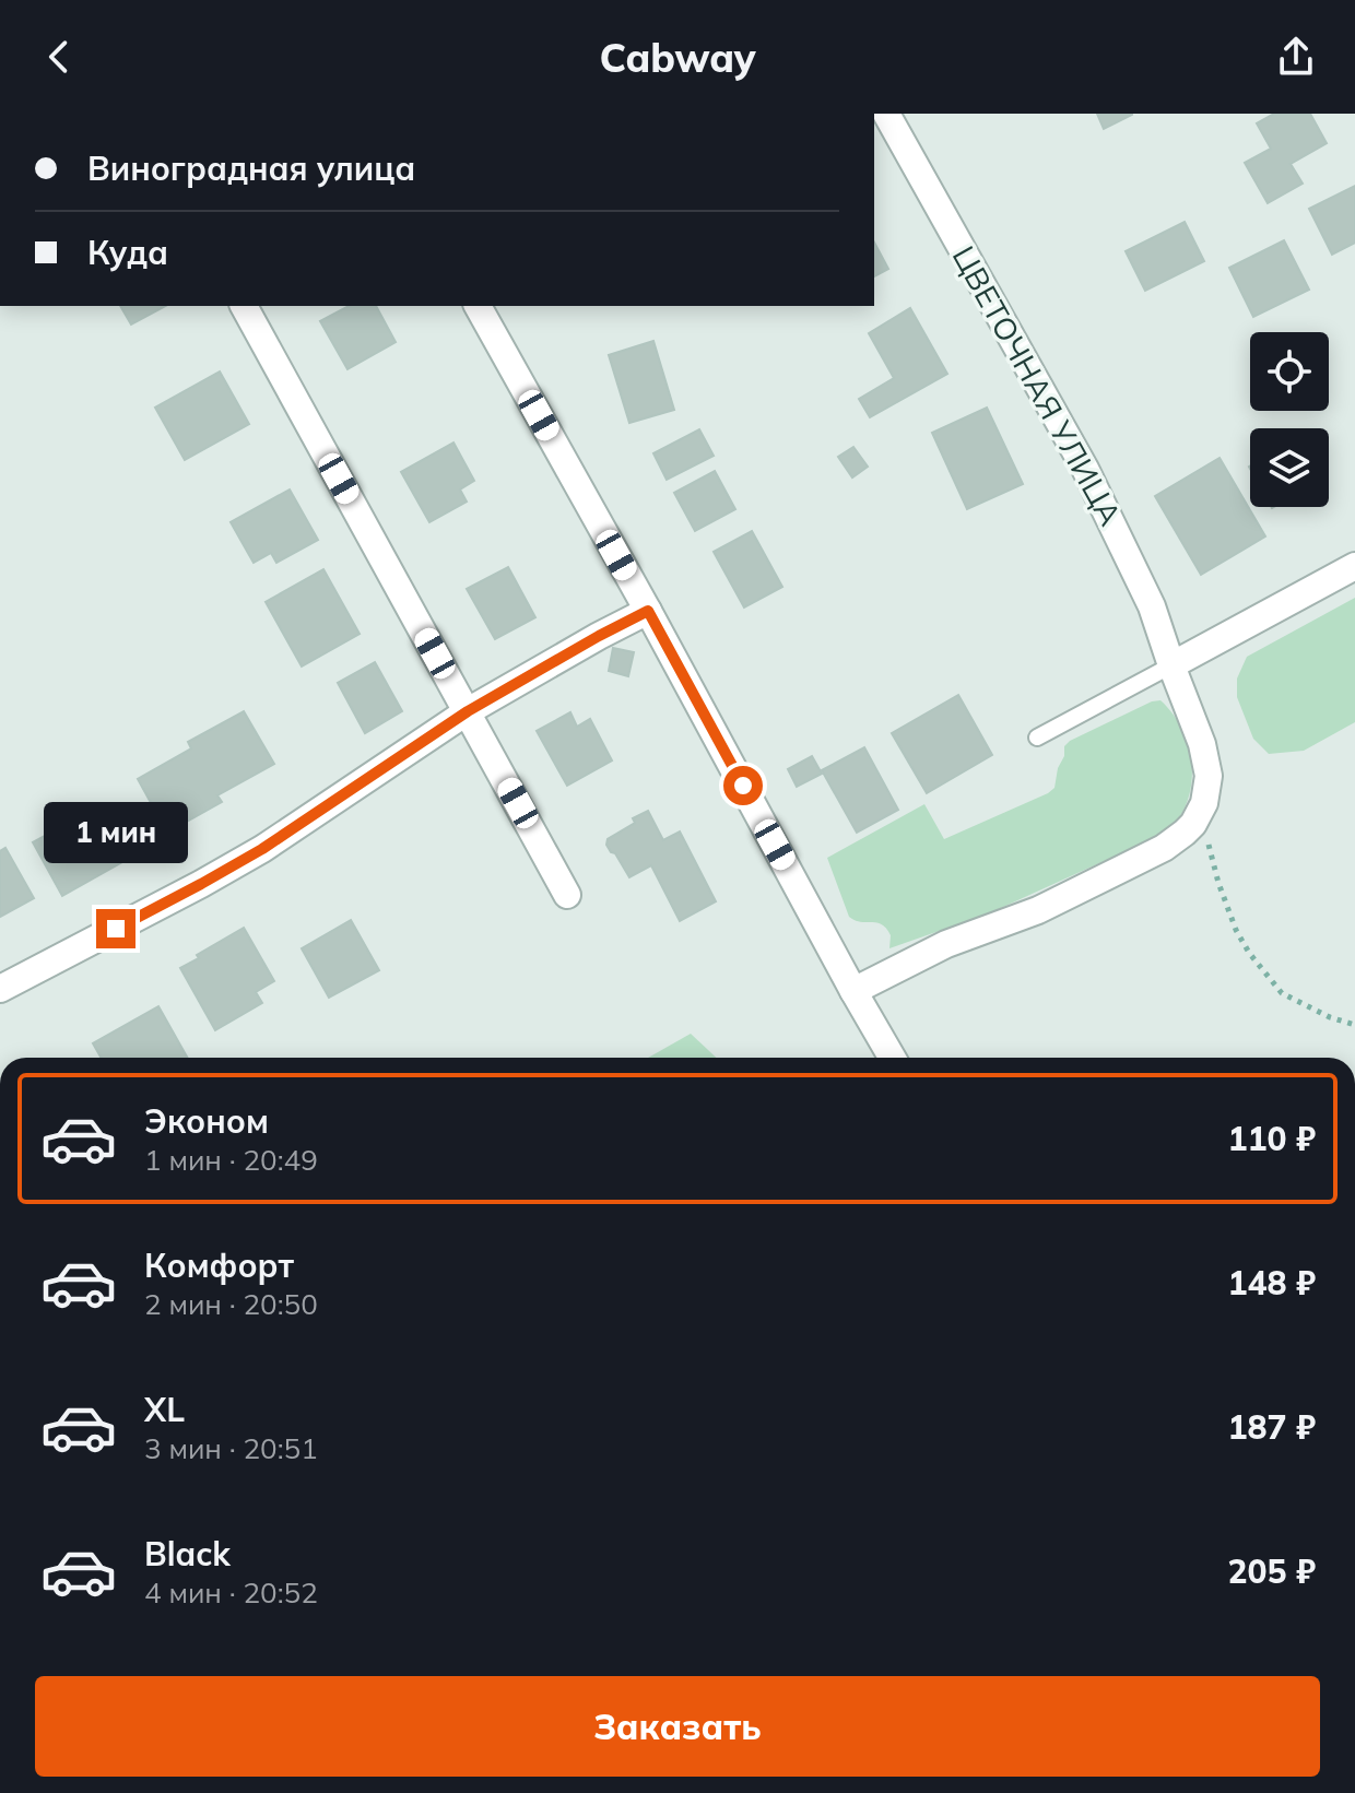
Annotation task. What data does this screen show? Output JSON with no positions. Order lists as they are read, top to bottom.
{
  "streets": {
    "street": ["ЦВЕТОЧНАЯ УЛИЦА"]
  },
  "page": {
    "header": "Cabway",
    "banner": ["Виноградная улица", "Куда"],
    "bubble": "1 мин",
    "list": [
      {
        "name": "Эконом",
        "note": "1 мин · 20:49",
        "value": "110 ₽"
      },
      {
        "name": "Комфорт",
        "note": "2 мин · 20:50",
        "value": "148 ₽"
      },
      {
        "name": "XL",
        "note": "3 мин · 20:51",
        "value": "187 ₽"
      },
      {
        "name": "Black",
        "note": "4 мин · 20:52",
        "value": "205 ₽"
      }
    ],
    "buttons": "Заказать"
  }
}
